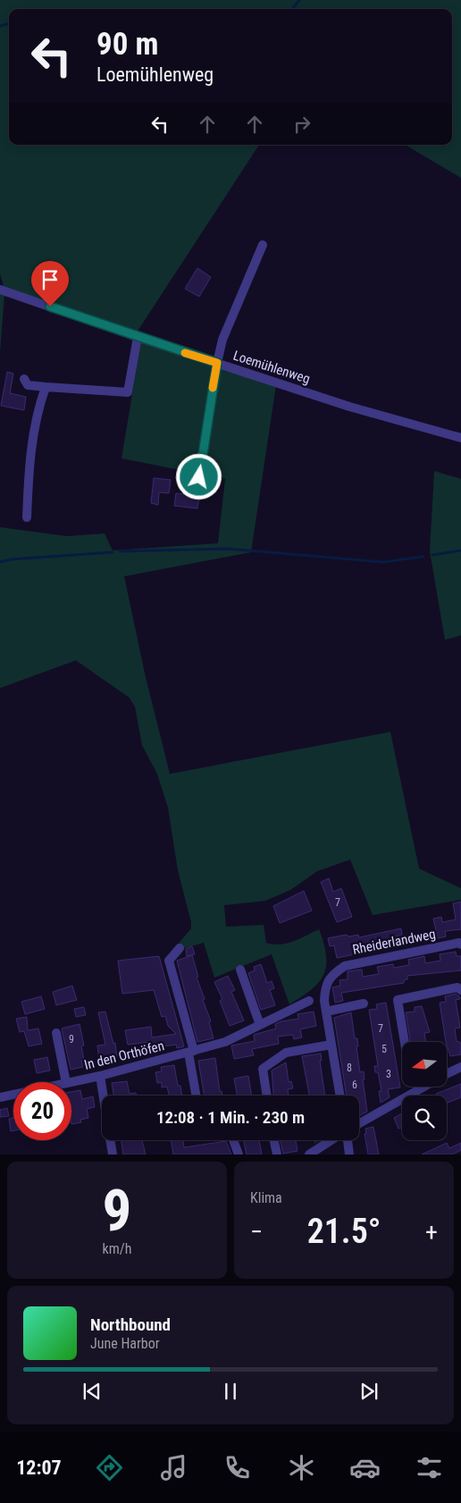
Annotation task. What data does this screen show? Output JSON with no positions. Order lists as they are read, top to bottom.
{
  "streets": {
    "street": ["Loemühlenweg", "Rheiderlandweg", "In den Orthöfen"]
  },
  "house_numbers": [
    "7",
    "7",
    "9",
    "5",
    "8",
    "3",
    "6"
  ],
  "north": "left",
  "page": {
    "turn": ["90 m", "Loemühlenweg"],
    "limit": "20",
    "trip": "12:08 · 1 Min. · 230 m",
    "tile": [
      ["9", "km/h"],
      "Klima"
    ],
    "heat": ["−", "21.5°", "+"],
    "song": ["Northbound", "June Harbor"],
    "tabs": "12:07"
  }
}
